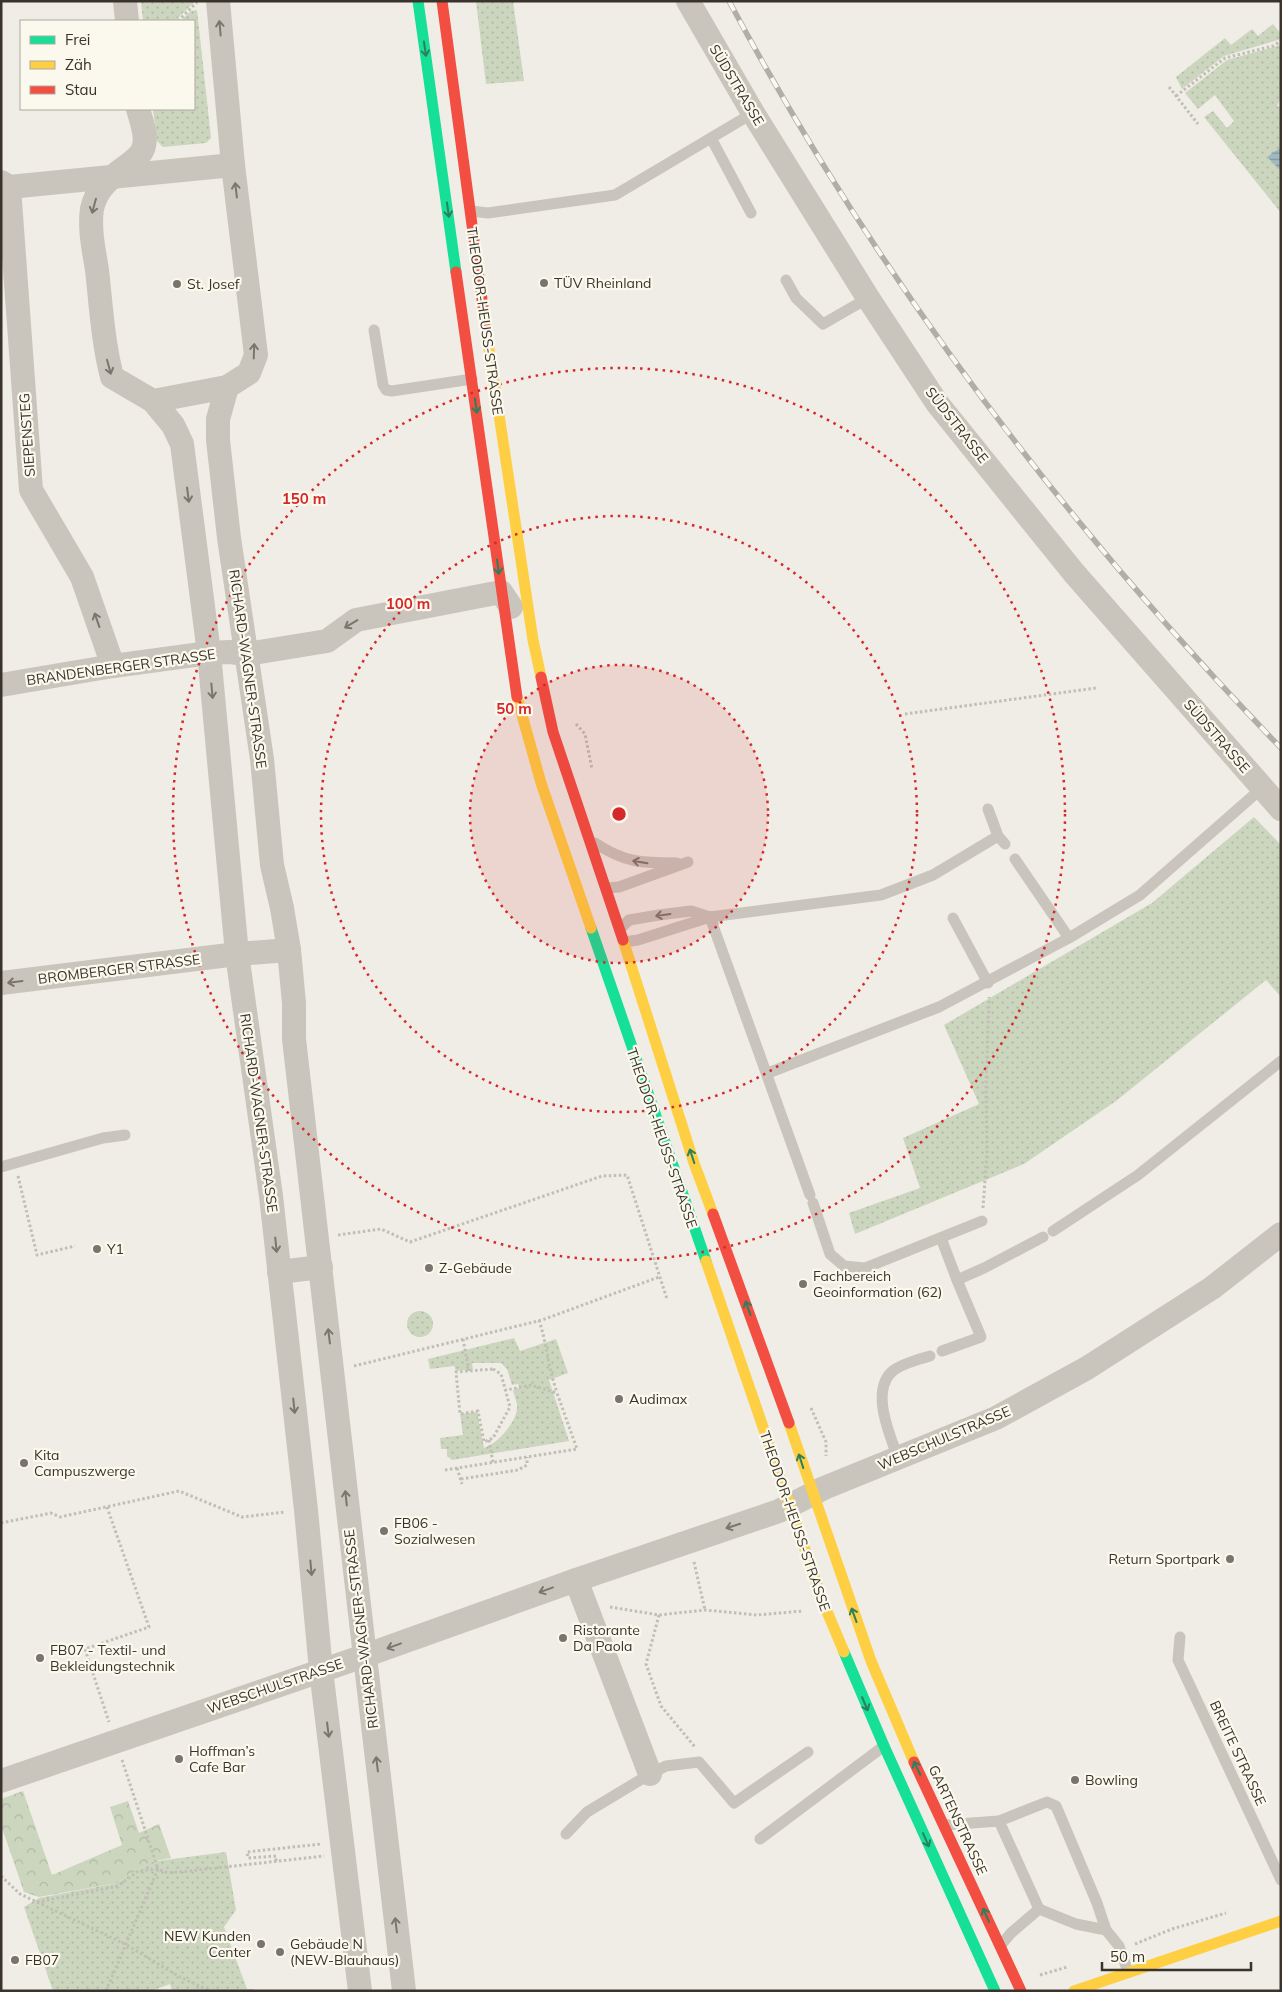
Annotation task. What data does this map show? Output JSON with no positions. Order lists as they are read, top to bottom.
{
  "streets": {
    "main road": ["THEODOR-HEUSS-STRASSE", "GARTENSTRASSE"],
    "street": [
      "SÜDSTRASSE",
      "SIEPENSTEG",
      "BRANDENBERGER STRASSE",
      "RICHARD-WAGNER-STRASSE",
      "BROMBERGER STRASSE",
      "WEBSCHULSTRASSE"
    ],
    "lane": ["BREITE STRASSE"]
  },
  "crossings": [
    ["THEODOR-HEUSS-STRASSE", "BRANDENBERGER STRASSE"],
    ["THEODOR-HEUSS-STRASSE", "WEBSCHULSTRASSE"],
    ["THEODOR-HEUSS-STRASSE", "GARTENSTRASSE"],
    ["SIEPENSTEG", "BRANDENBERGER STRASSE"],
    ["SIEPENSTEG", "RICHARD-WAGNER-STRASSE"],
    ["BRANDENBERGER STRASSE", "RICHARD-WAGNER-STRASSE"],
    ["RICHARD-WAGNER-STRASSE", "BROMBERGER STRASSE"],
    ["RICHARD-WAGNER-STRASSE", "WEBSCHULSTRASSE"]
  ],
  "one_way": ["SIEPENSTEG", "BRANDENBERGER STRASSE", "BROMBERGER STRASSE"],
  "places": [
    "TÜV Rheinland",
    "St. Josef",
    "Y1",
    "Z-Gebäude",
    "Fachbereich Geoinformation (62)",
    "Audimax",
    "Kita Campuszwerge",
    "FB06 - Sozialwesen",
    "Return Sportpark",
    "Ristorante Da Paola",
    "FB07 - Textil- und Bekleidungstechnik",
    "Hoffman’s Cafe Bar",
    "Bowling",
    "NEW Kunden Center",
    "Gebäude N (NEW-Blauhaus)",
    "FB07"
  ],
  "legend": ["Frei", "Zäh", "Stau"],
  "scale_bar": "50 m",
  "rings": ["150 m", "100 m", "50 m"]
}
